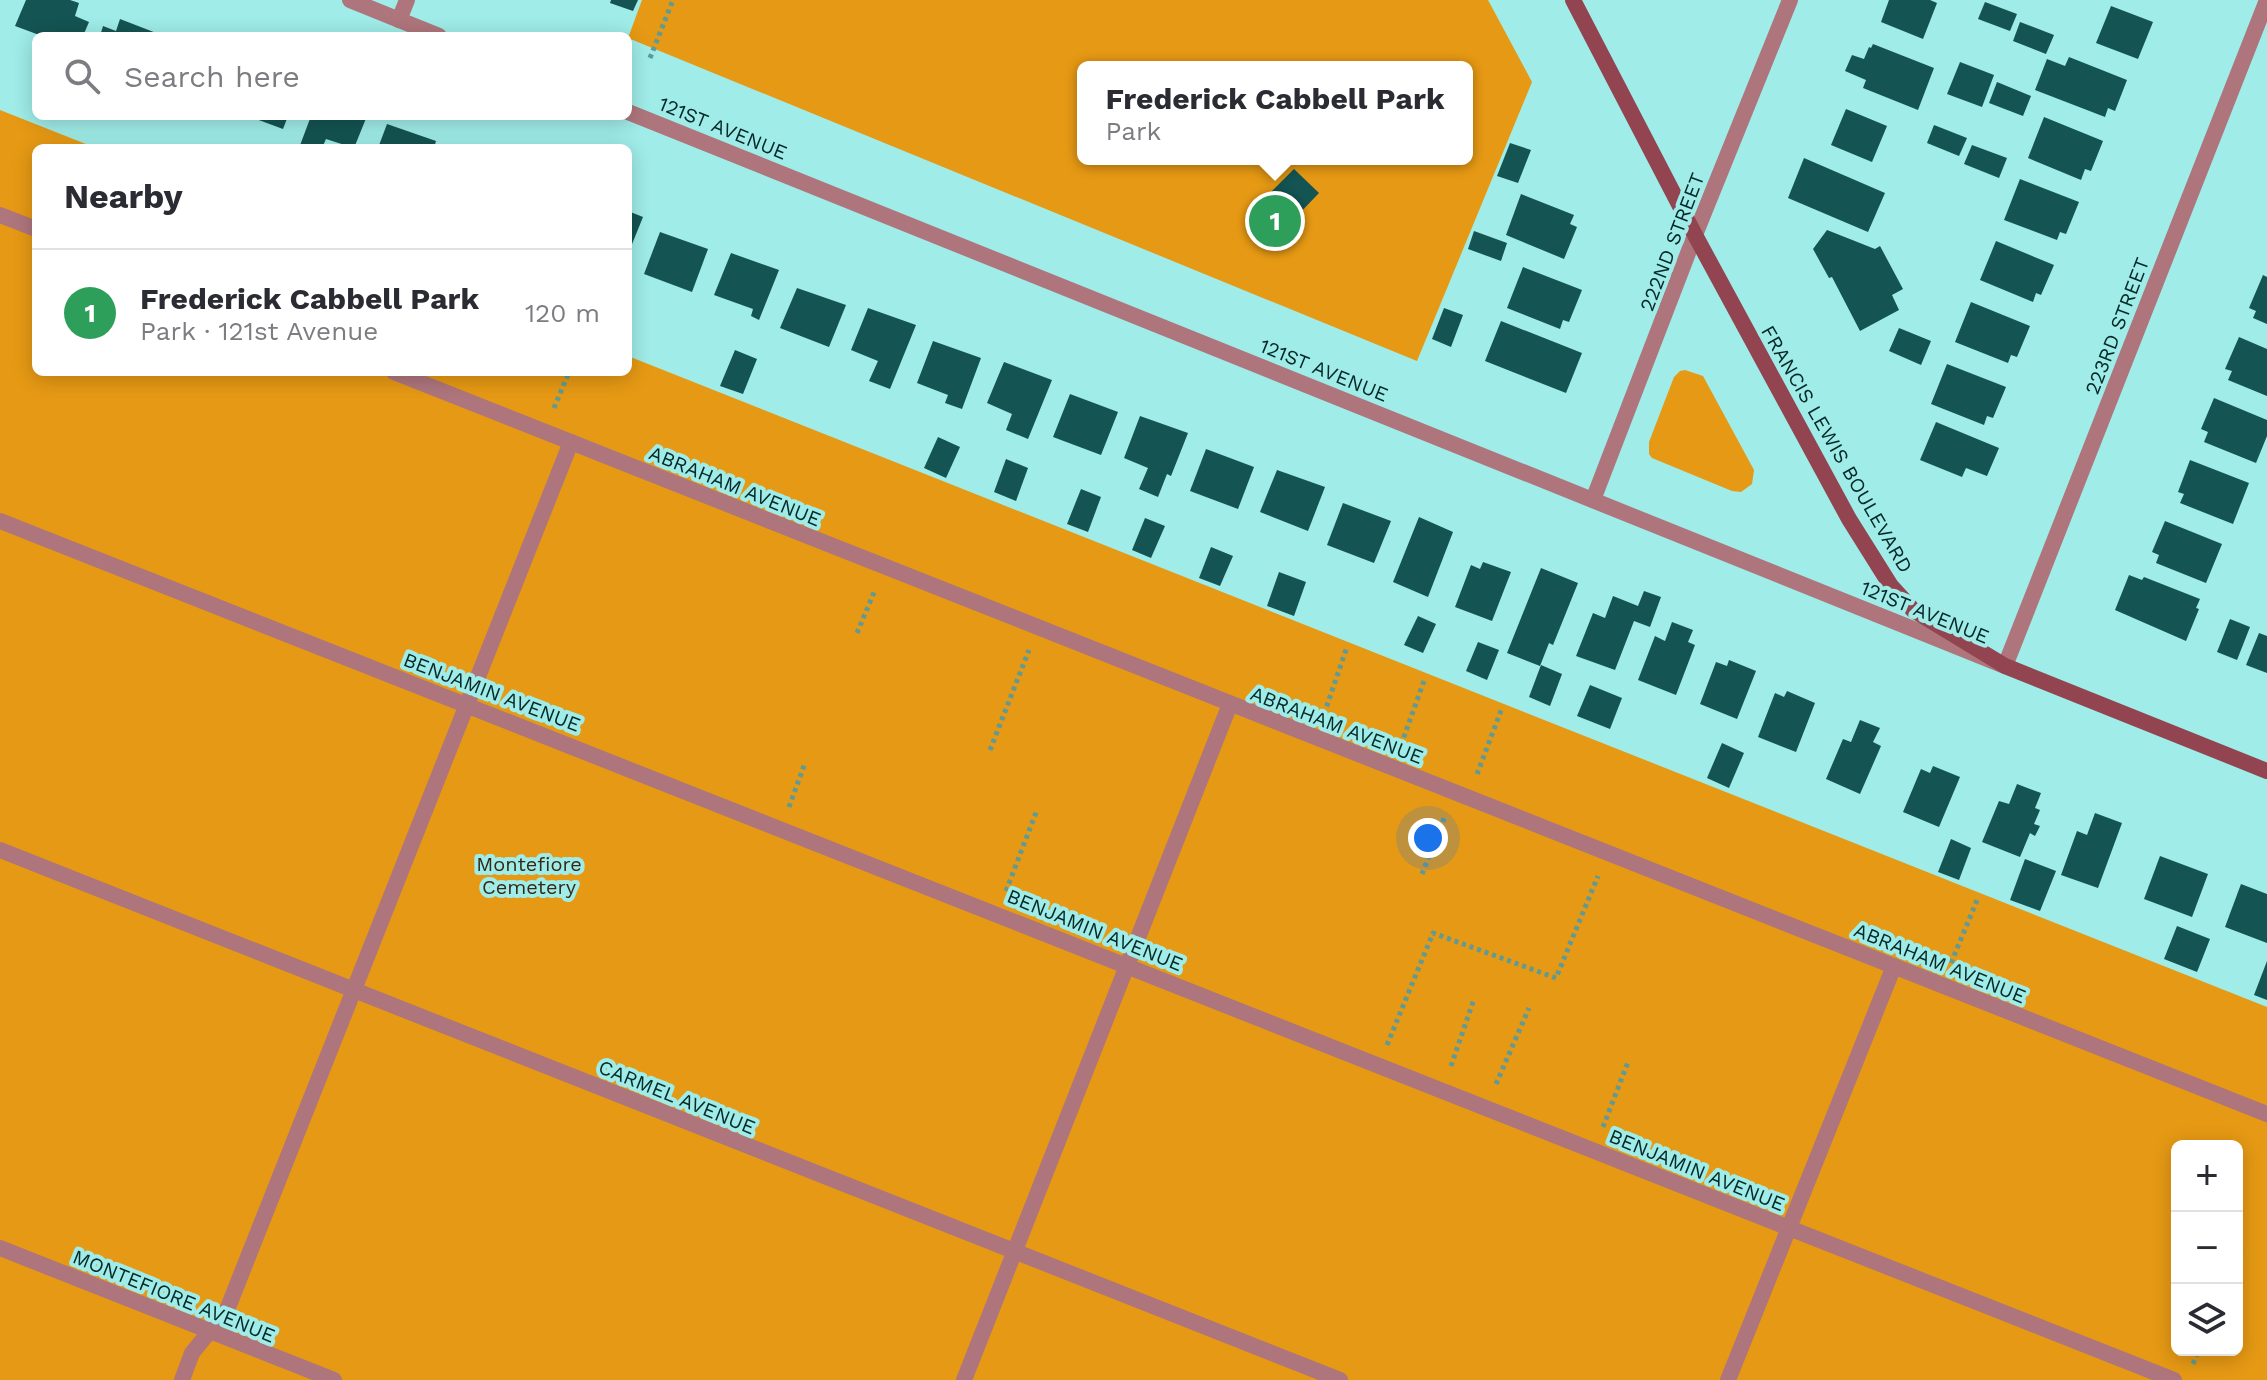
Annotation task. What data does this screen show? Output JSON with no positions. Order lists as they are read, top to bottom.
{
  "streets": {
    "main road": ["FRANCIS LEWIS BOULEVARD"],
    "street": [
      "121ST AVENUE",
      "222ND STREET",
      "223RD STREET",
      "ABRAHAM AVENUE",
      "BENJAMIN AVENUE",
      "CARMEL AVENUE",
      "MONTEFIORE AVENUE"
    ]
  },
  "crossings": [
    ["121ST AVENUE", "222ND STREET"],
    ["121ST AVENUE", "223RD STREET"],
    ["121ST AVENUE", "FRANCIS LEWIS BOULEVARD"],
    ["222ND STREET", "FRANCIS LEWIS BOULEVARD"],
    ["223RD STREET", "FRANCIS LEWIS BOULEVARD"]
  ],
  "parks": ["Montefiore Cemetery"],
  "page": {
    "search": "Search here",
    "popup": ["Frederick Cabbell Park", "Park"],
    "heading": "Nearby",
    "pins": "1",
    "list": [
      {
        "mark": "1",
        "name": "Frederick Cabbell Park",
        "note": "Park · 121st Avenue",
        "value": "120 m"
      }
    ],
    "map_buttons": ["+", "−"]
  }
}
